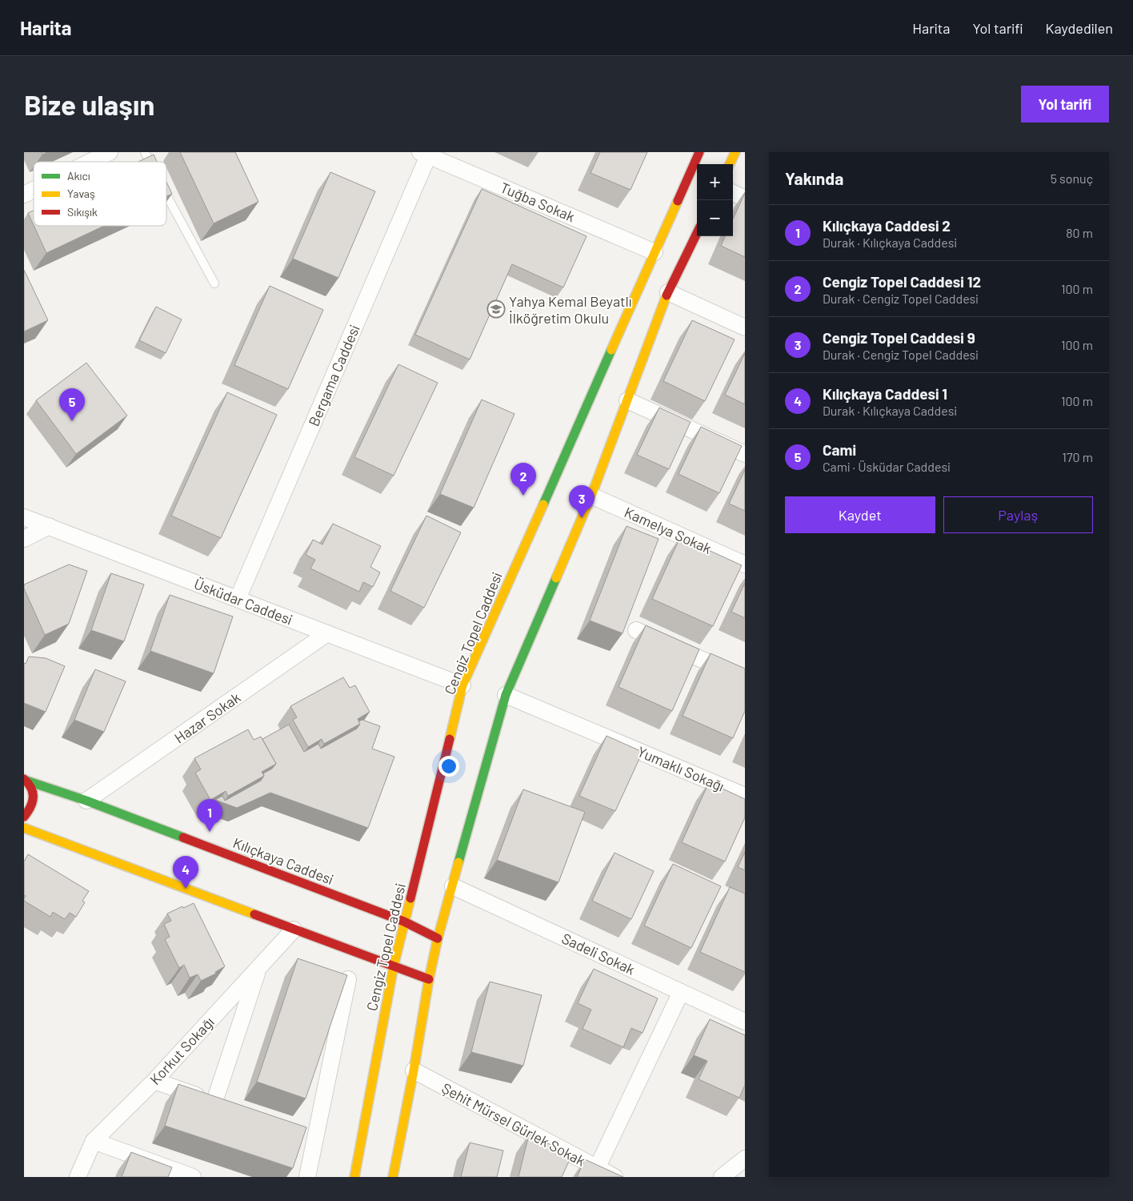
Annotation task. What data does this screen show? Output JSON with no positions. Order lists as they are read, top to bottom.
{
  "streets": {
    "main road": ["Cengiz Topel Caddesi", "Kılıçkaya Caddesi"],
    "street": [
      "Tuğba Sokak",
      "Bergama Caddesi",
      "Kamelya Sokak",
      "Üsküdar Caddesi",
      "Hazar Sokak",
      "Yumaklı Sokağı",
      "Sadeli Sokak",
      "Korkut Sokağı",
      "Şehit Mürsel Gürlek Sokak"
    ]
  },
  "crossings": [
    ["Tuğba Sokak", "Bergama Caddesi"],
    ["Tuğba Sokak", "Cengiz Topel Caddesi"],
    ["Bergama Caddesi", "Üsküdar Caddesi"],
    ["Üsküdar Caddesi", "Cengiz Topel Caddesi"],
    ["Üsküdar Caddesi", "Hazar Sokak"],
    ["Cengiz Topel Caddesi", "Kılıçkaya Caddesi"],
    ["Hazar Sokak", "Kılıçkaya Caddesi"]
  ],
  "places": {
    "school or university": ["Yahya Kemal Beyatlı İlköğretim Okulu"]
  },
  "legend": ["Akıcı", "Yavaş", "Sıkışık"],
  "page": {
    "header": "Harita",
    "nav": ["Harita", "Yol tarifi", "Kaydedilen"],
    "buttons": [
      "Yol tarifi",
      ["Kaydet", "Paylaş"]
    ],
    "title": "Bize ulaşın",
    "heading": ["Yakında", "5 sonuç"],
    "map_buttons": ["+", "−"],
    "list": [
      {
        "mark": "1",
        "name": "Kılıçkaya Caddesi 2",
        "note": "Durak · Kılıçkaya Caddesi",
        "value": "80 m"
      },
      {
        "mark": "2",
        "name": "Cengiz Topel Caddesi 12",
        "note": "Durak · Cengiz Topel Caddesi",
        "value": "100 m"
      },
      {
        "mark": "3",
        "name": "Cengiz Topel Caddesi 9",
        "note": "Durak · Cengiz Topel Caddesi",
        "value": "100 m"
      },
      {
        "mark": "4",
        "name": "Kılıçkaya Caddesi 1",
        "note": "Durak · Kılıçkaya Caddesi",
        "value": "100 m"
      },
      {
        "mark": "5",
        "name": "Cami",
        "note": "Cami · Üsküdar Caddesi",
        "value": "170 m"
      }
    ],
    "pins": [
      "5",
      "2",
      "3",
      "1",
      "4"
    ]
  }
}
